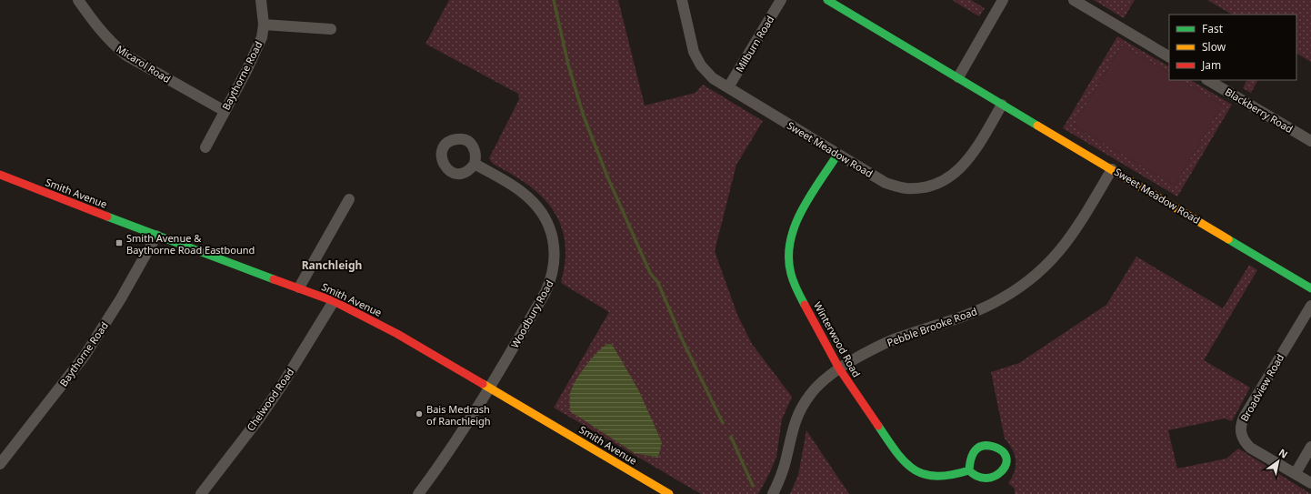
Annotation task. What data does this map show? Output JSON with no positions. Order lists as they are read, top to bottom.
{
  "streets": {
    "street": [
      "Milburn Road",
      "Micarol Road",
      "Baythorne Road",
      "Blackberry Road",
      "Sweet Meadow Road",
      "Smith Avenue",
      "Woodbury Road",
      "Pebble Brooke Road",
      "Winterwood Road",
      "Broadview Road",
      "Chelwood Road"
    ]
  },
  "crossings": [
    ["Milburn Road", "Sweet Meadow Road"],
    ["Micarol Road", "Baythorne Road"],
    ["Baythorne Road", "Smith Avenue"],
    ["Sweet Meadow Road", "Pebble Brooke Road"],
    ["Sweet Meadow Road", "Winterwood Road"],
    ["Smith Avenue", "Woodbury Road"],
    ["Smith Avenue", "Chelwood Road"],
    ["Pebble Brooke Road", "Winterwood Road"]
  ],
  "districts": ["Ranchleigh"],
  "places": {
    "transit": ["Smith Avenue & Baythorne Road Eastbound"],
    "other": ["Bais Medrash of Ranchleigh"]
  },
  "legend": ["Fast", "Slow", "Jam"],
  "north": "top right"
}
